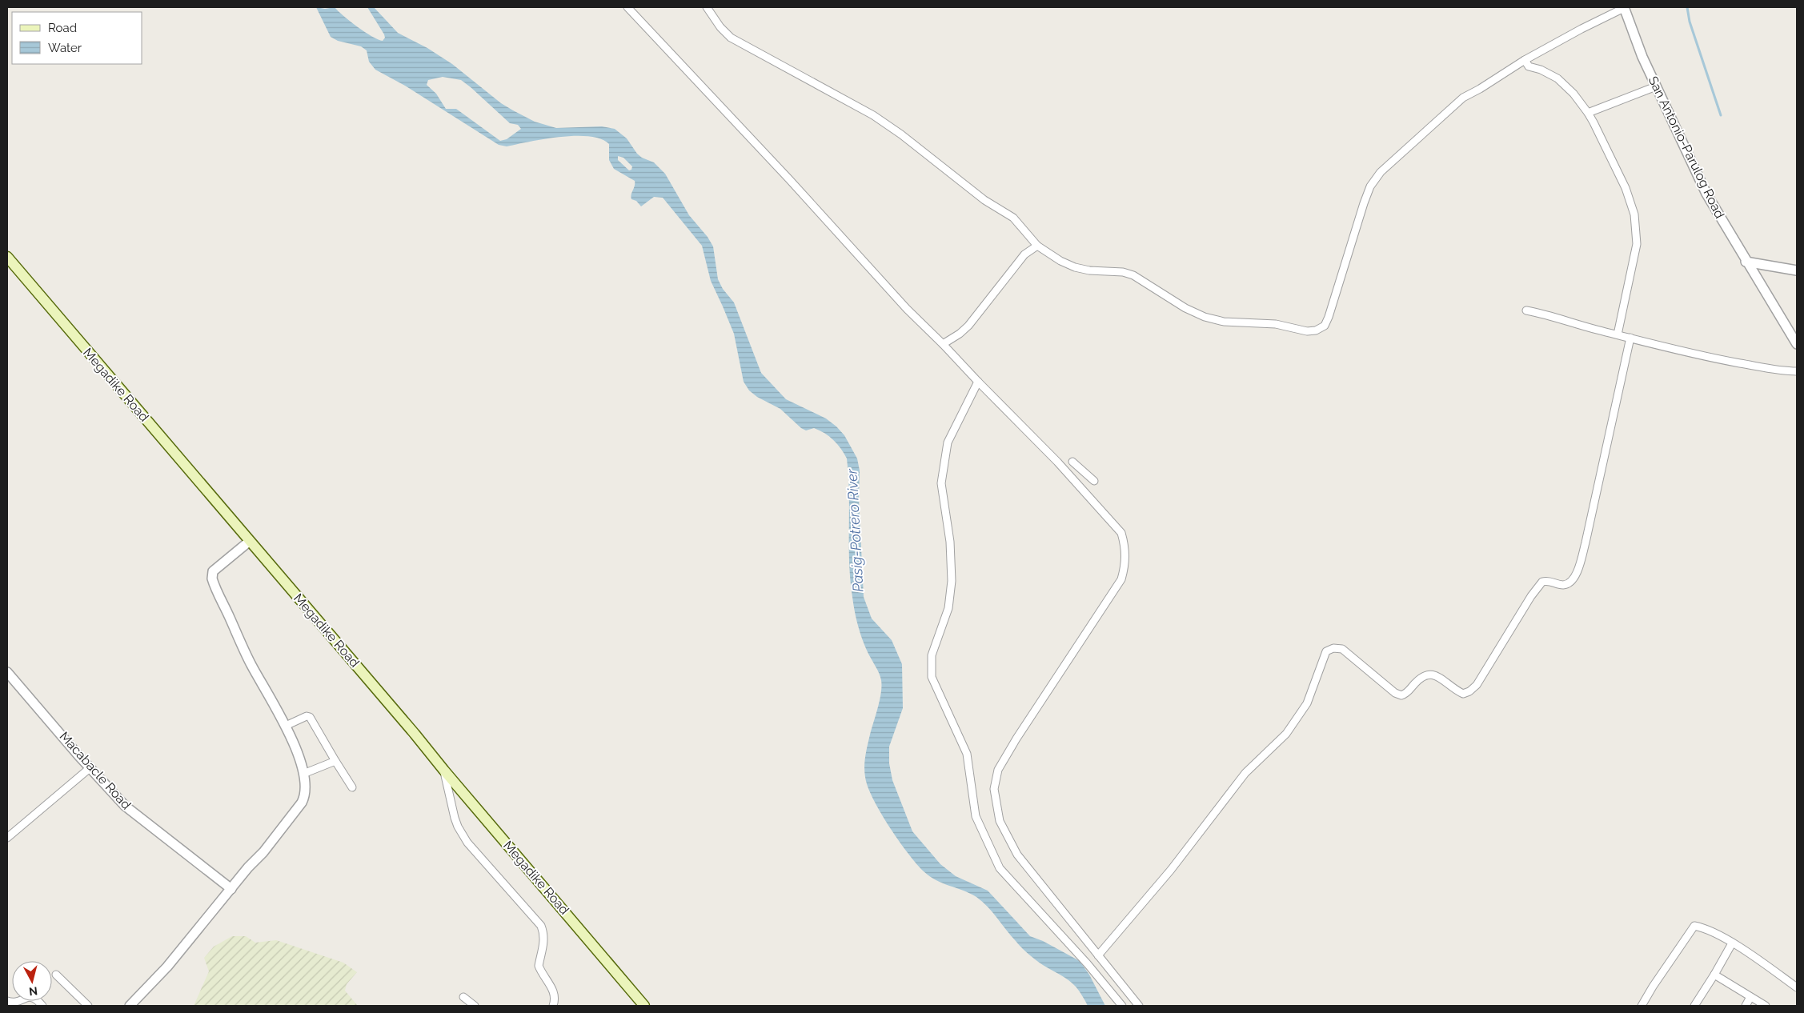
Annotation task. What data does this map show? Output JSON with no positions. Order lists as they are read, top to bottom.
{
  "streets": {
    "main road": ["Megadike Road"],
    "street": ["San Antonio-Parulog Road", "Macabacle Road"]
  },
  "water": ["Pasig-Potrero River"],
  "legend": ["Road", "Water"],
  "north": "bottom"
}
